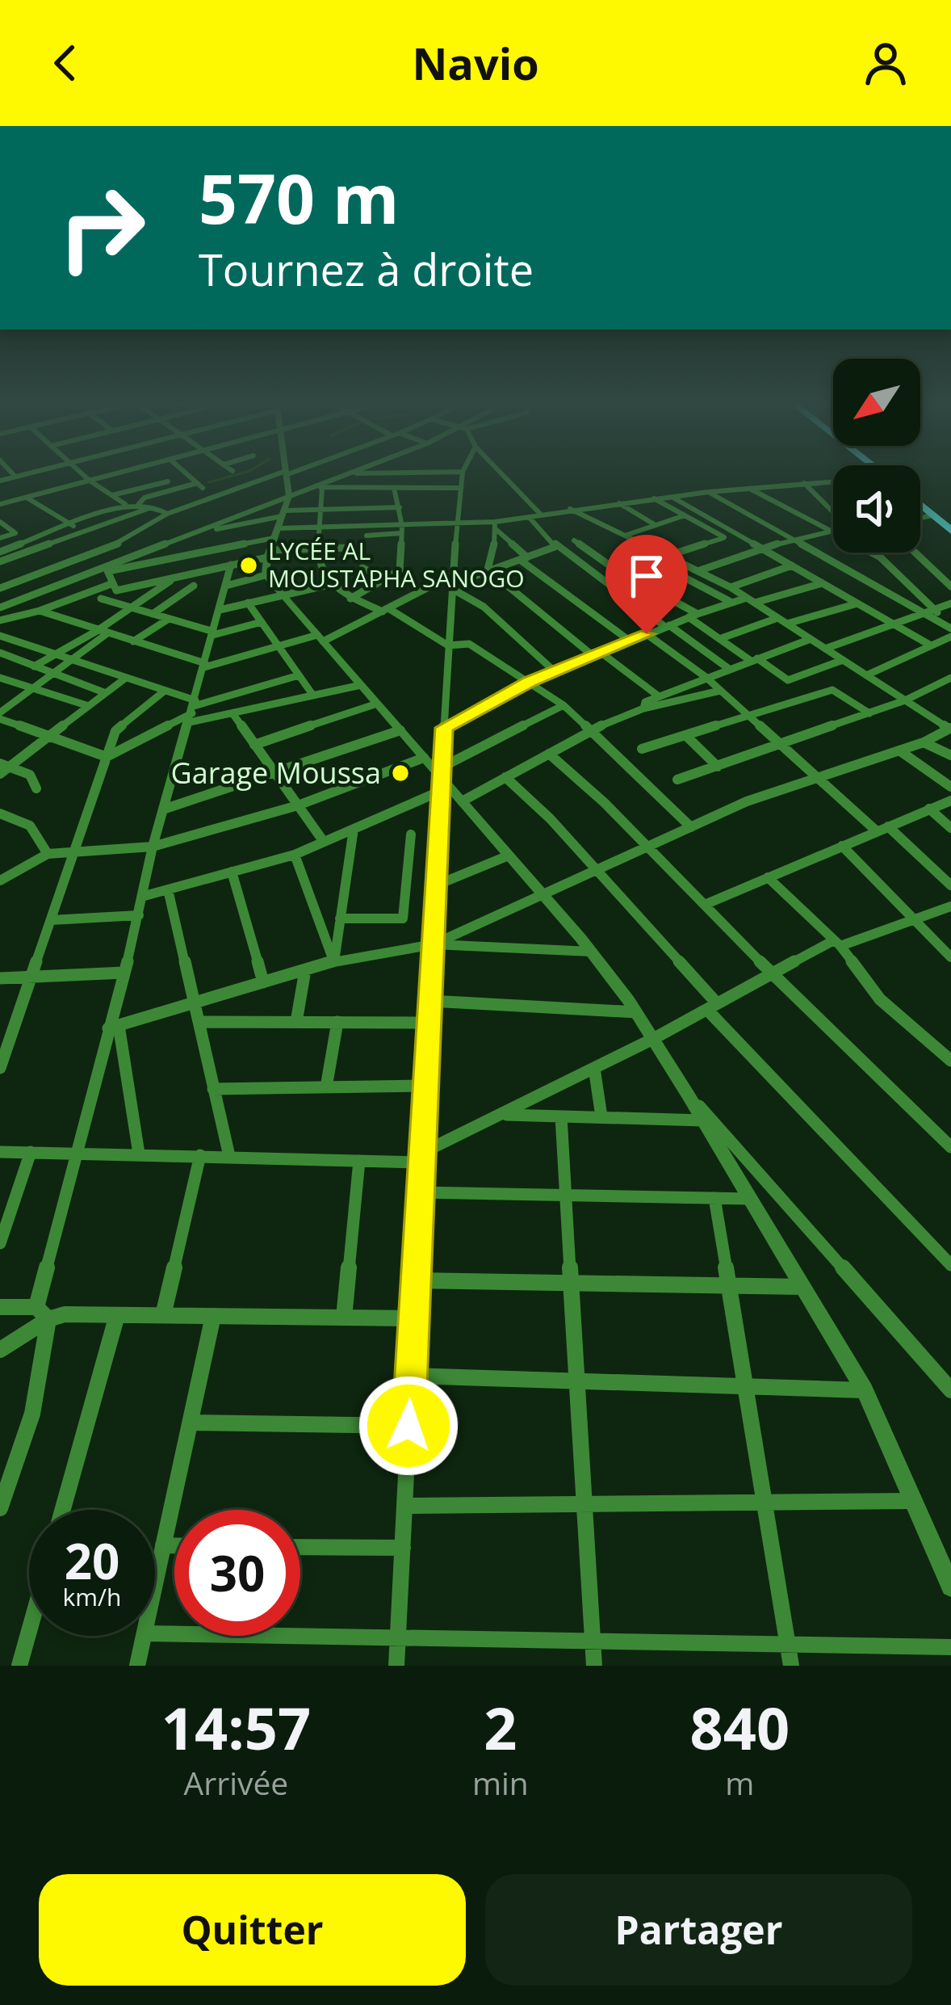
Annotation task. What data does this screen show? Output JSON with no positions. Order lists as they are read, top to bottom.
{
  "places": ["LYCÉE AL MOUSTAPHA SANOGO", "Garage Moussa"],
  "north": "bottom left",
  "page": {
    "header": "Navio",
    "turn": ["570 m", "Tournez à droite"],
    "speed": "20 km/h",
    "limit": "30",
    "eta": [
      "14:57",
      "Arrivée",
      "2",
      "min",
      "840",
      "m"
    ],
    "buttons": ["Quitter", "Partager"]
  }
}
